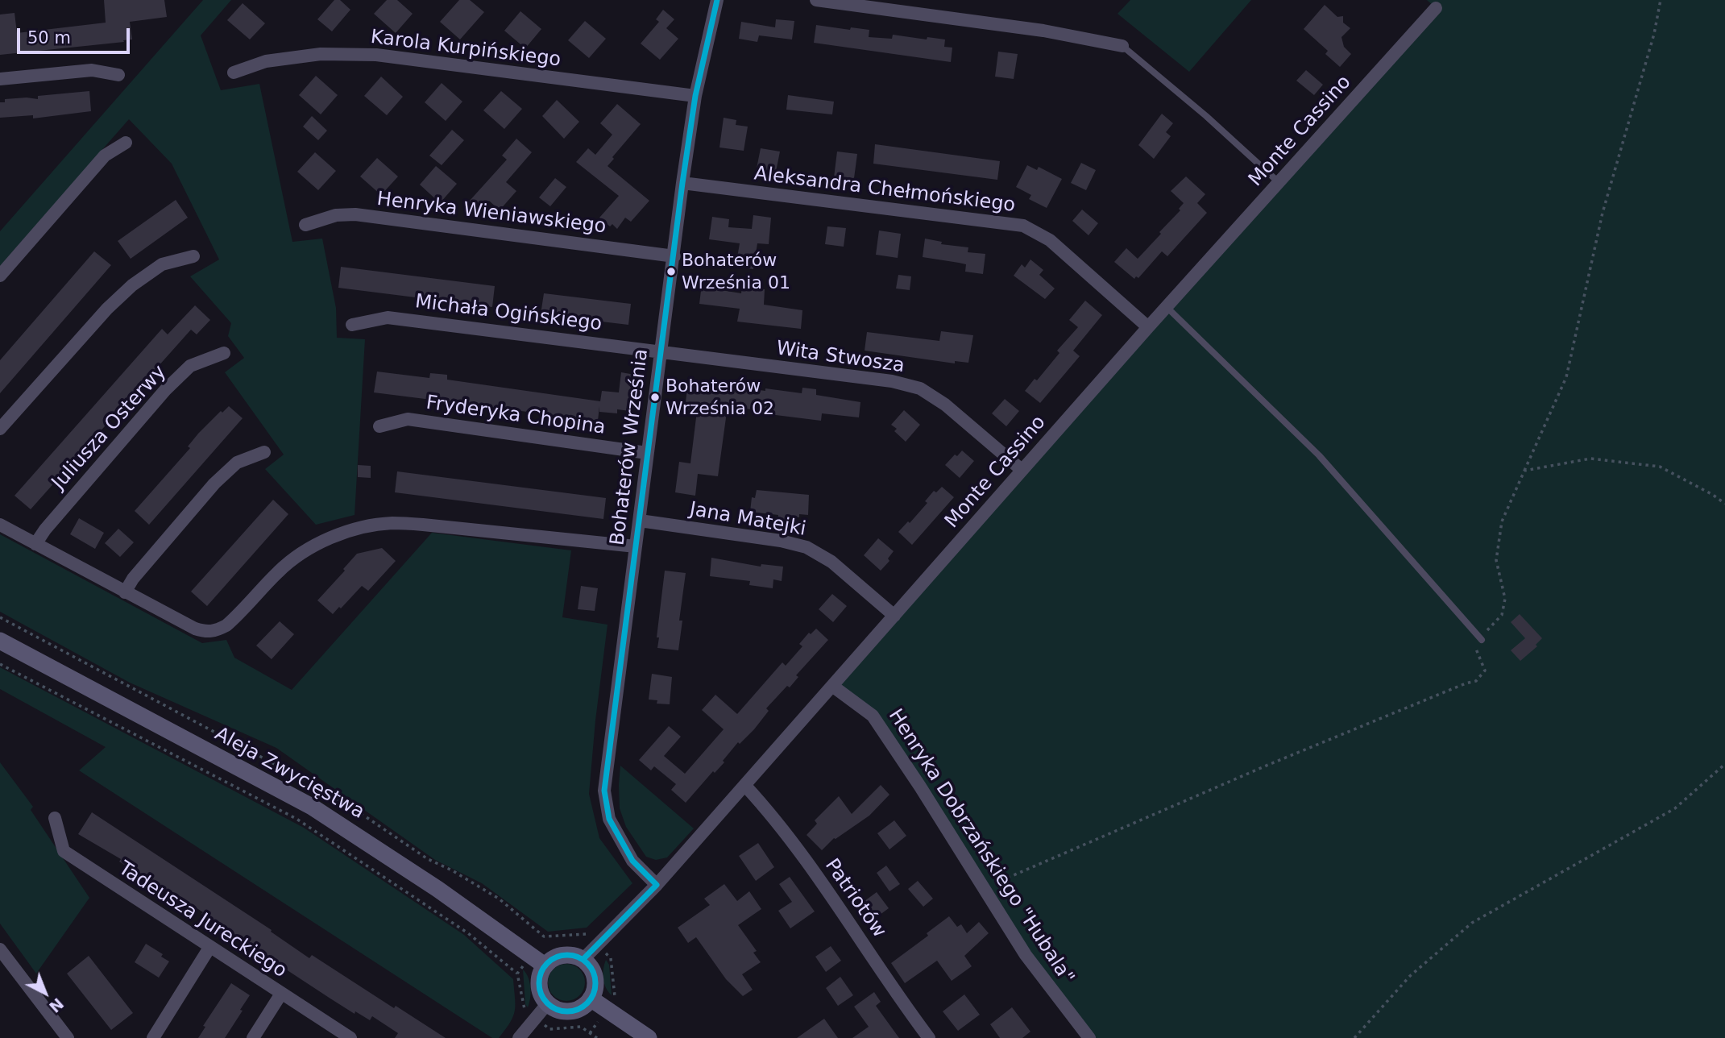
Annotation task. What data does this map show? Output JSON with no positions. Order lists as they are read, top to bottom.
{
  "streets": {
    "main road": ["Aleja Zwycięstwa"],
    "street": [
      "Karola Kurpińskiego",
      "Monte Cassino",
      "Aleksandra Chełmońskiego",
      "Henryka Wieniawskiego",
      "Michała Ogińskiego",
      "Wita Stwosza",
      "Fryderyka Chopina",
      "Juliusza Osterwy",
      "Bohaterów Września",
      "Jana Matejki",
      "Henryka Dobrzańskiego \"Hubala\"",
      "Patriotów",
      "Tadeusza Jureckiego"
    ]
  },
  "crossings": [
    ["Karola Kurpińskiego", "Bohaterów Września"],
    ["Monte Cassino", "Aleksandra Chełmońskiego"],
    ["Monte Cassino", "Wita Stwosza"],
    ["Monte Cassino", "Bohaterów Września"],
    ["Monte Cassino", "Jana Matejki"],
    ["Monte Cassino", "Aleja Zwycięstwa"],
    ["Monte Cassino", "Henryka Dobrzańskiego \"Hubala\""],
    ["Monte Cassino", "Patriotów"],
    ["Aleksandra Chełmońskiego", "Bohaterów Września"],
    ["Henryka Wieniawskiego", "Bohaterów Września"],
    ["Michała Ogińskiego", "Wita Stwosza"],
    ["Michała Ogińskiego", "Bohaterów Września"],
    ["Wita Stwosza", "Bohaterów Września"],
    ["Fryderyka Chopina", "Bohaterów Września"],
    ["Bohaterów Września", "Jana Matejki"]
  ],
  "places": ["Bohaterów Września 01", "Bohaterów Września 02"],
  "scale_bar": "50 m",
  "north": "bottom right"
}
